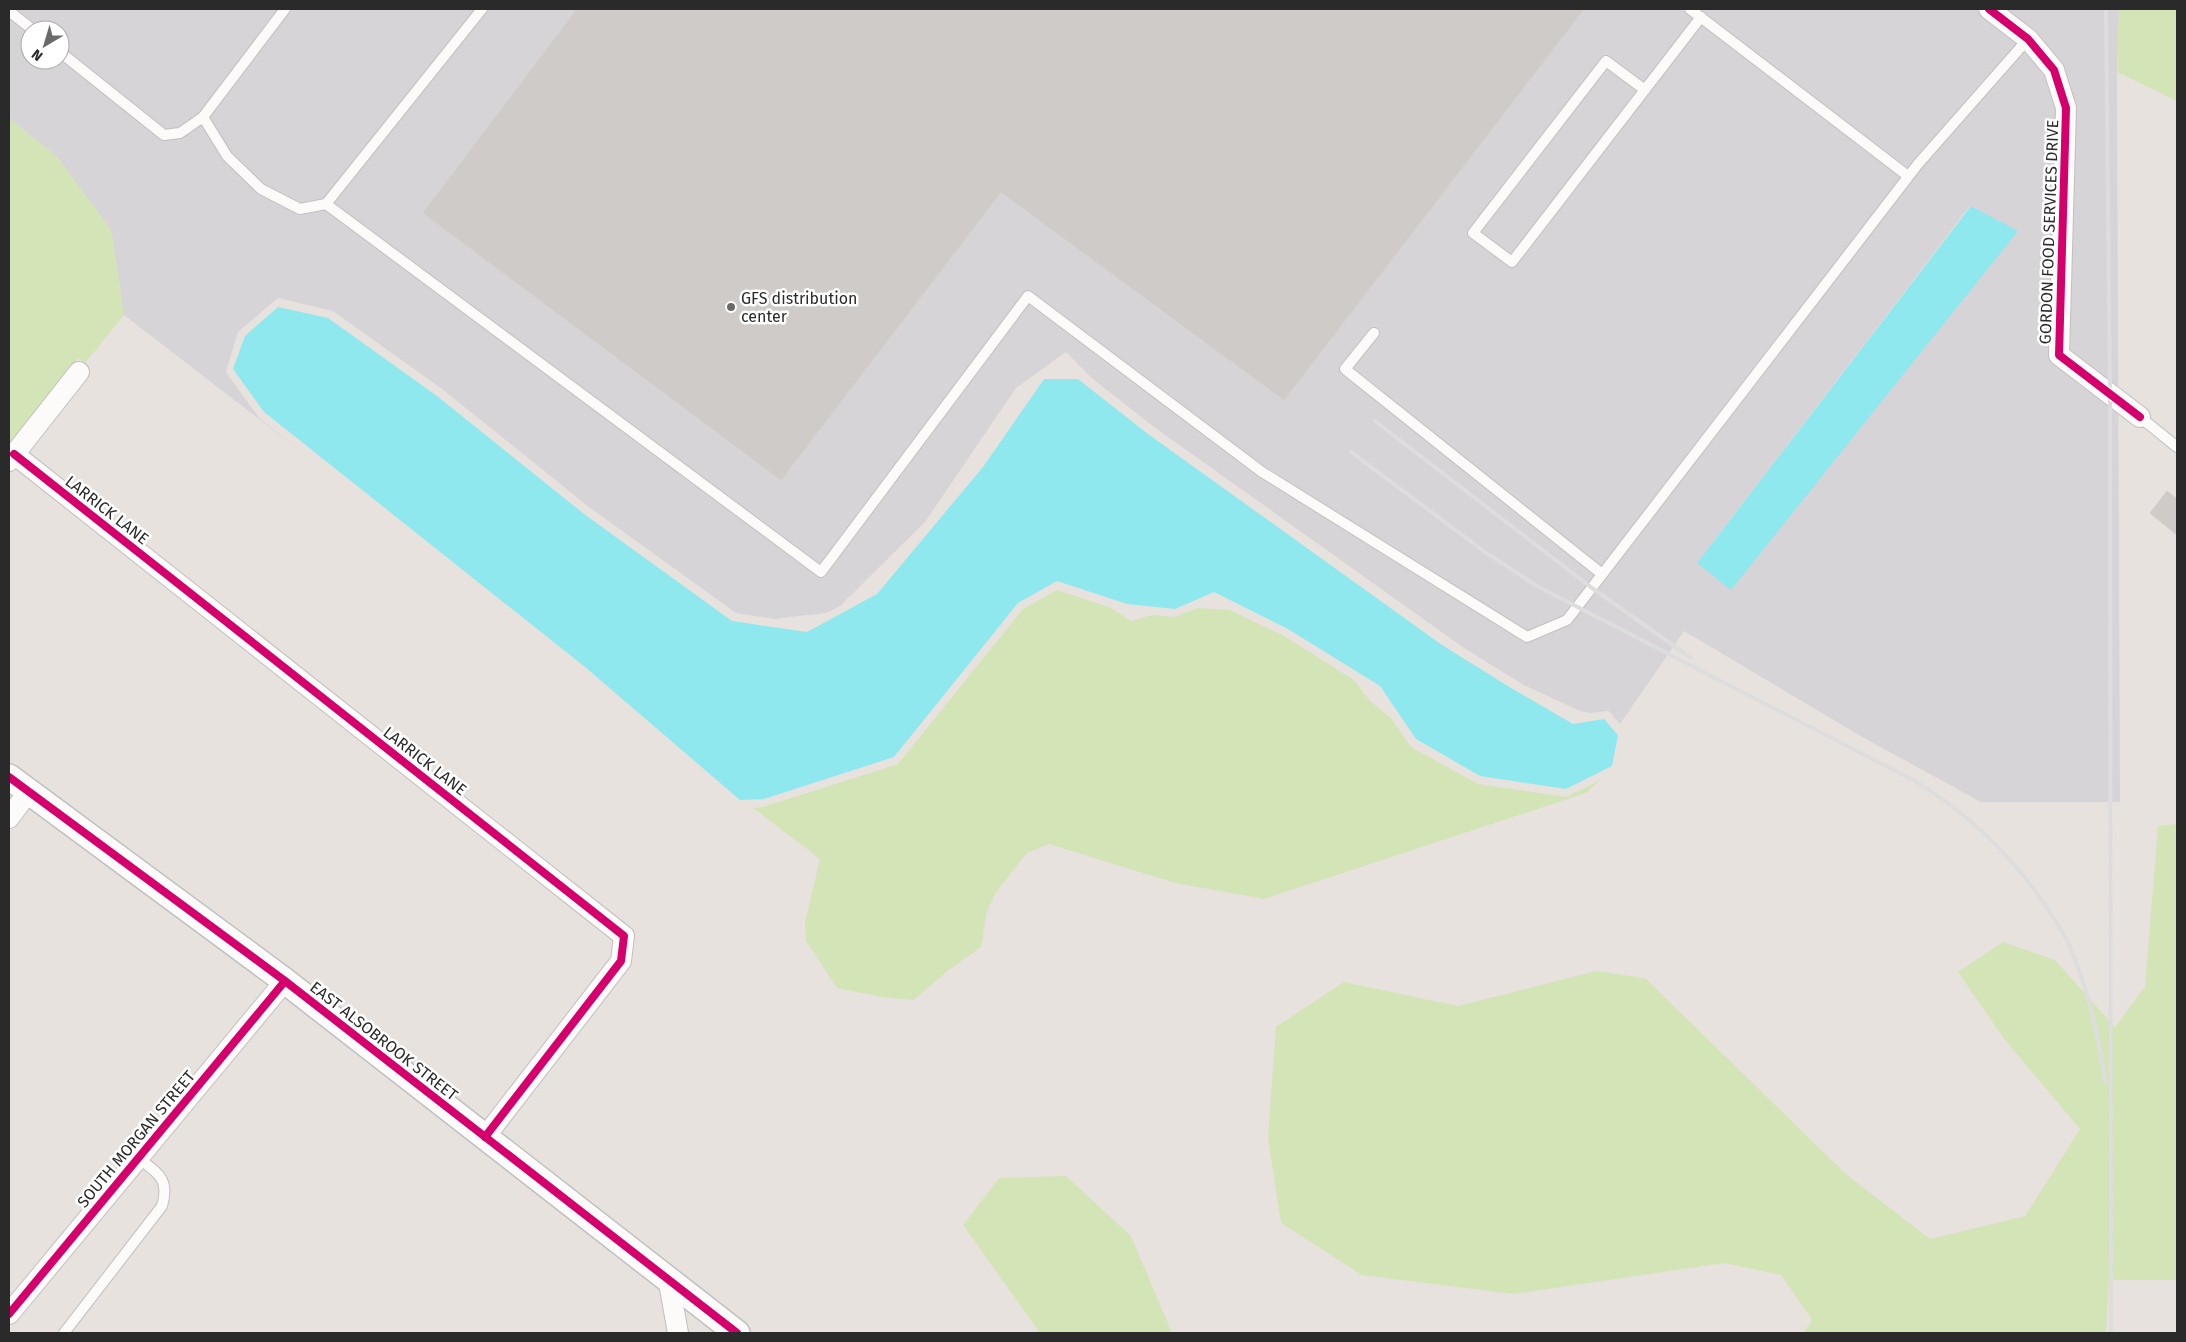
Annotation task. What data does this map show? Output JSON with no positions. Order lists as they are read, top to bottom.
{
  "streets": {
    "street": [
      "GORDON FOOD SERVICES DRIVE",
      "LARRICK LANE",
      "EAST ALSOBROOK STREET",
      "SOUTH MORGAN STREET"
    ]
  },
  "crossings": [
    ["LARRICK LANE", "EAST ALSOBROOK STREET"],
    ["EAST ALSOBROOK STREET", "SOUTH MORGAN STREET"]
  ],
  "places": ["GFS distribution center"],
  "north": "bottom left"
}
